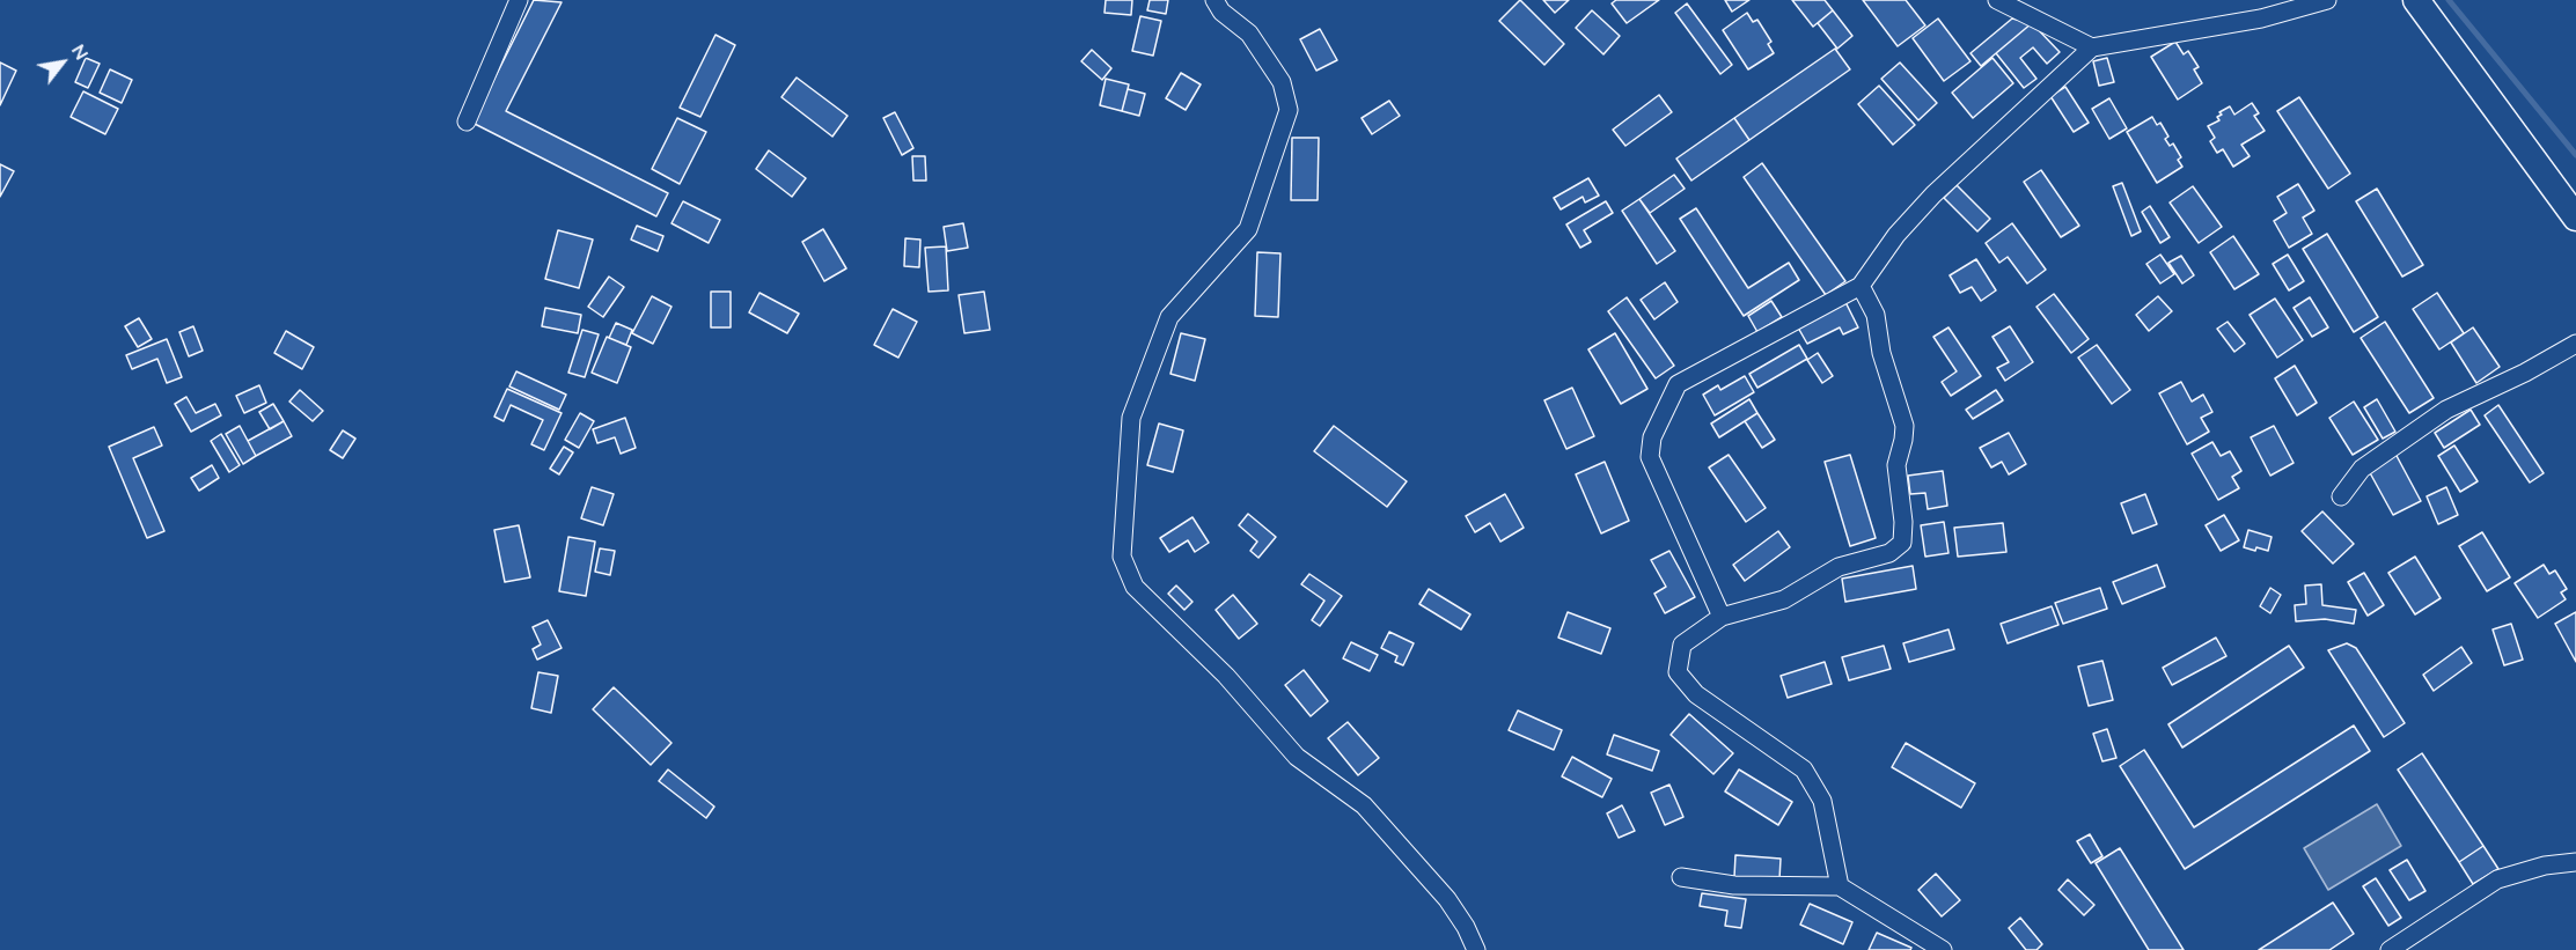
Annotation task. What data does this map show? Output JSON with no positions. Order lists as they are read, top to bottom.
{
  "north": "top right"
}
